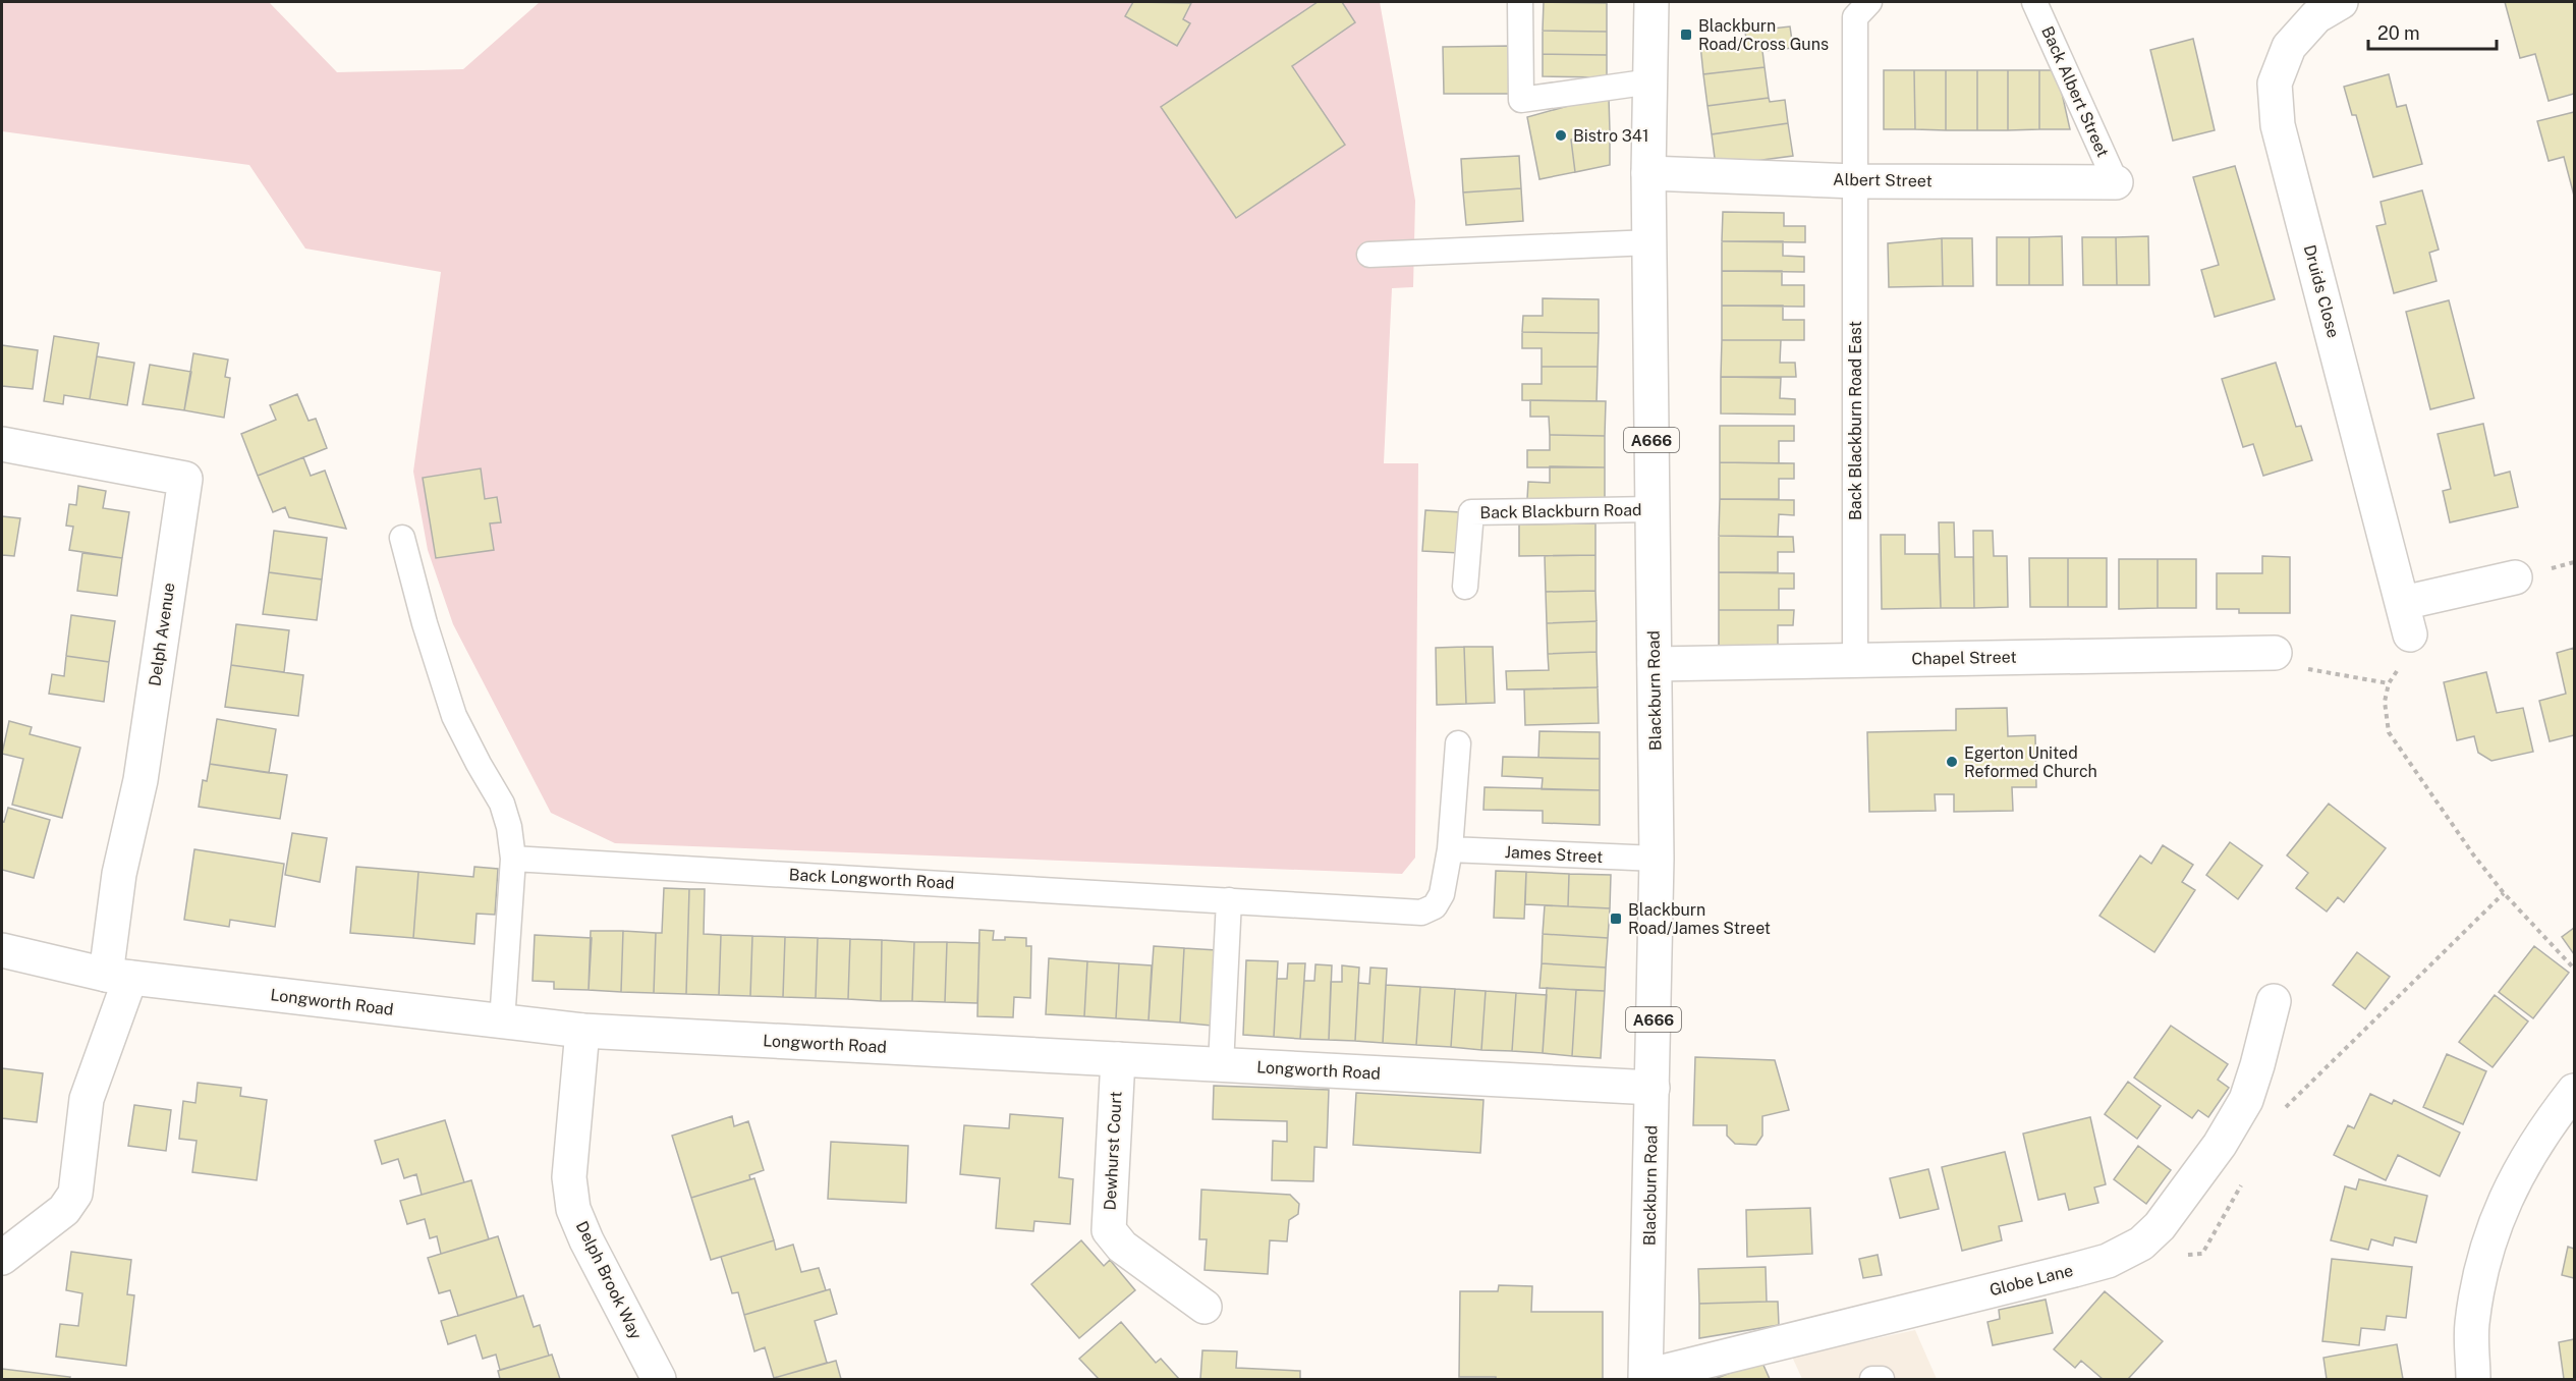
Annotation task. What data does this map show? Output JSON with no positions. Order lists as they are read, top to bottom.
{
  "streets": {
    "main road": [
      "Albert Street",
      "Druids Close",
      "A666",
      "Delph Avenue",
      "Chapel Street",
      "Blackburn Road",
      "Longworth Road",
      "Dewhurst Court",
      "Delph Brook Way",
      "Globe Lane"
    ],
    "lane": [
      "Back Albert Street",
      "Back Blackburn Road East",
      "Back Blackburn Road",
      "James Street",
      "Back Longworth Road"
    ]
  },
  "crossings": [
    ["Back Albert Street", "Albert Street"],
    ["Albert Street", "Back Blackburn Road East"],
    ["Albert Street", "Blackburn Road"],
    ["Back Blackburn Road East", "Chapel Street"],
    ["Back Blackburn Road", "Blackburn Road"],
    ["Delph Avenue", "Longworth Road"],
    ["Chapel Street", "Blackburn Road"],
    ["Blackburn Road", "James Street"],
    ["Blackburn Road", "Longworth Road"],
    ["Blackburn Road", "Globe Lane"],
    ["James Street", "Back Longworth Road"],
    ["Longworth Road", "Dewhurst Court"],
    ["Longworth Road", "Delph Brook Way"]
  ],
  "places": {
    "transit": ["Blackburn Road/Cross Guns", "Blackburn Road/James Street"],
    "other": ["Bistro 341", "Egerton United Reformed Church"]
  },
  "scale_bar": "20 m"
}
